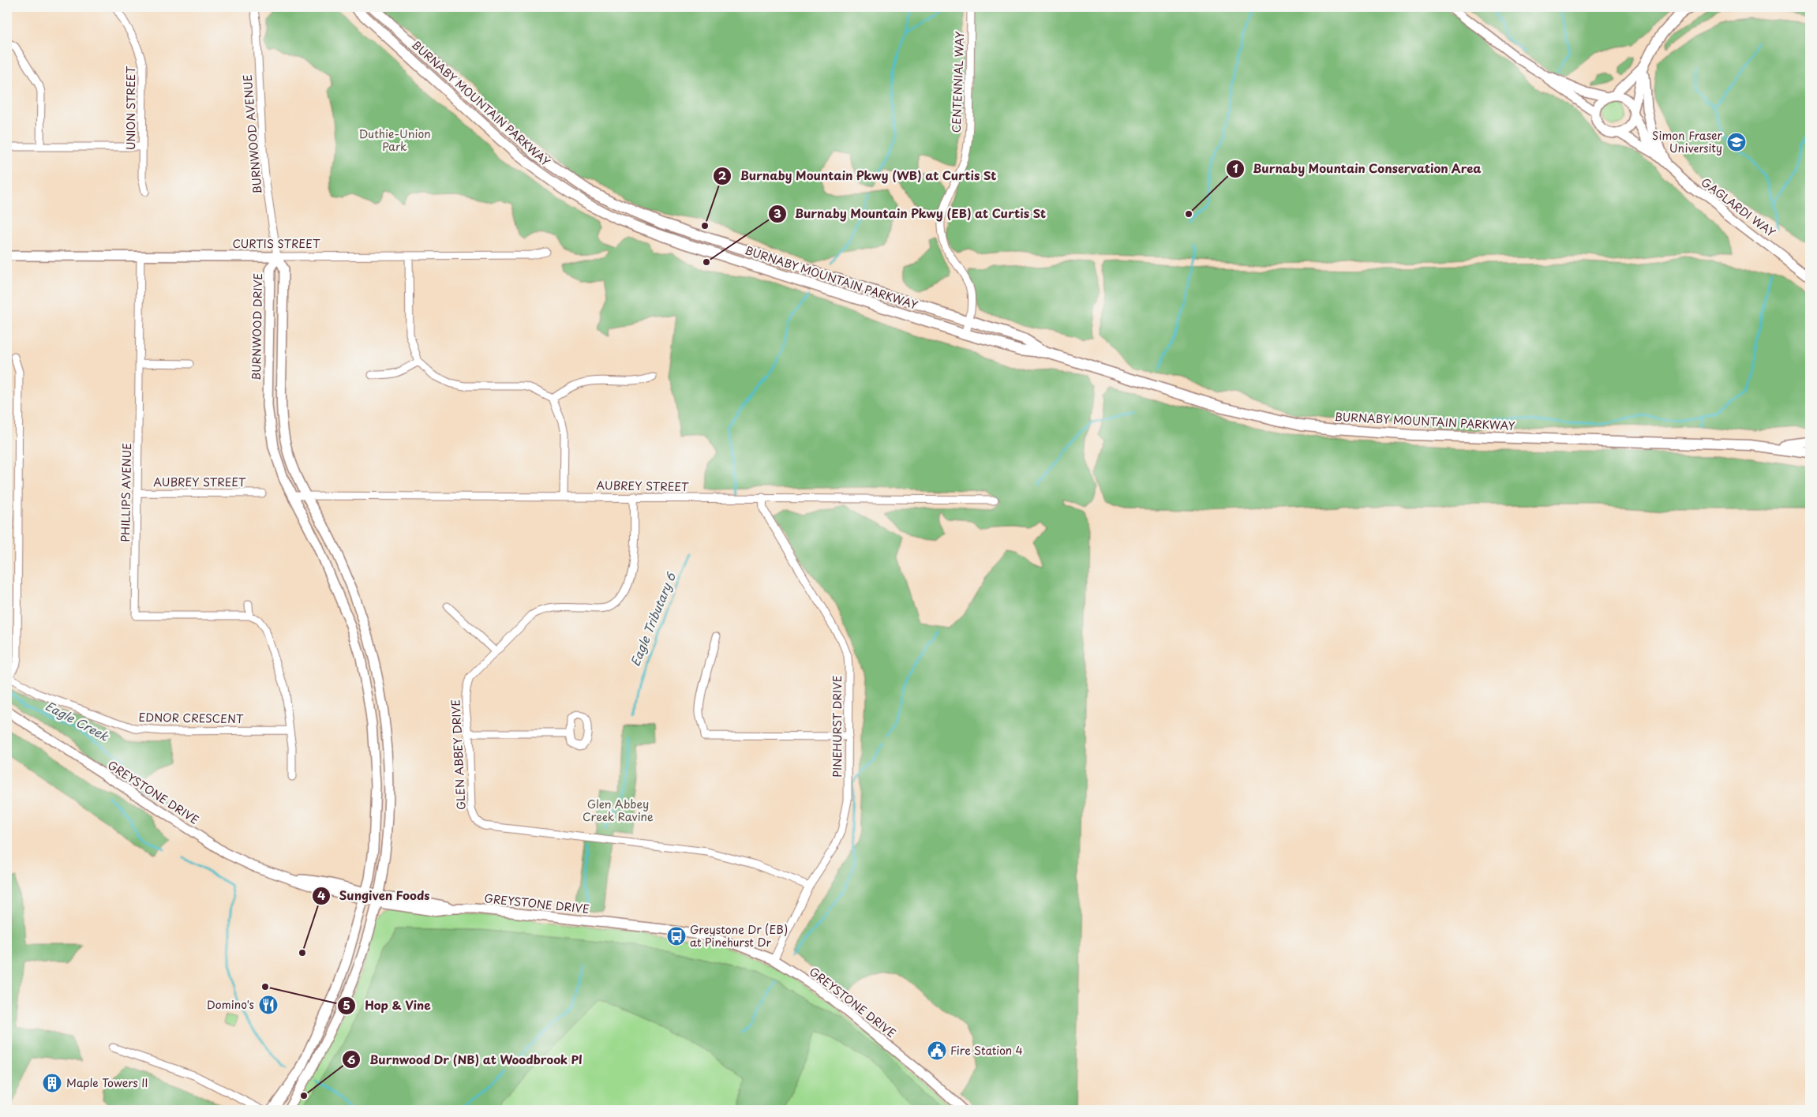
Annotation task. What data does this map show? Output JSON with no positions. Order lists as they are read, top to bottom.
{
  "streets": {
    "main road": ["BURNABY MOUNTAIN PARKWAY"],
    "street": [
      "CENTENNIAL WAY",
      "UNION STREET",
      "BURNWOOD AVENUE",
      "GAGLARDI WAY",
      "CURTIS STREET",
      "BURNWOOD DRIVE",
      "AUBREY STREET",
      "PHILLIPS AVENUE",
      "EDNOR CRESCENT",
      "PINEHURST DRIVE",
      "GLEN ABBEY DRIVE",
      "GREYSTONE DRIVE"
    ]
  },
  "crossings": [
    ["CENTENNIAL WAY", "BURNABY MOUNTAIN PARKWAY"],
    ["BURNWOOD AVENUE", "CURTIS STREET"],
    ["BURNWOOD AVENUE", "BURNWOOD DRIVE"],
    ["CURTIS STREET", "BURNWOOD DRIVE"],
    ["CURTIS STREET", "PHILLIPS AVENUE"],
    ["BURNWOOD DRIVE", "AUBREY STREET"],
    ["BURNWOOD DRIVE", "GREYSTONE DRIVE"],
    ["AUBREY STREET", "PHILLIPS AVENUE"],
    ["AUBREY STREET", "PINEHURST DRIVE"],
    ["AUBREY STREET", "GLEN ABBEY DRIVE"],
    ["PINEHURST DRIVE", "GLEN ABBEY DRIVE"],
    ["PINEHURST DRIVE", "GREYSTONE DRIVE"]
  ],
  "water": ["Eagle Tributary 6", "Eagle Creek"],
  "parks": ["Duthie-Union Park", "Glen Abbey Creek Ravine"],
  "places": {
    "school or university": ["Simon Fraser University"],
    "other": [
      "Burnaby Mountain Conservation Area",
      "Burnaby Mountain Pkwy (WB) at Curtis St",
      "Burnaby Mountain Pkwy (EB) at Curtis St",
      "Sungiven Foods",
      "Hop & Vine",
      "Burnwood Dr (NB) at Woodbrook Pl"
    ],
    "bus stop": ["Greystone Dr (EB) at Pinehurst Dr"],
    "restaurant": ["Domino's"],
    "public building": ["Fire Station 4"],
    "building": ["Maple Towers II"]
  }
}
